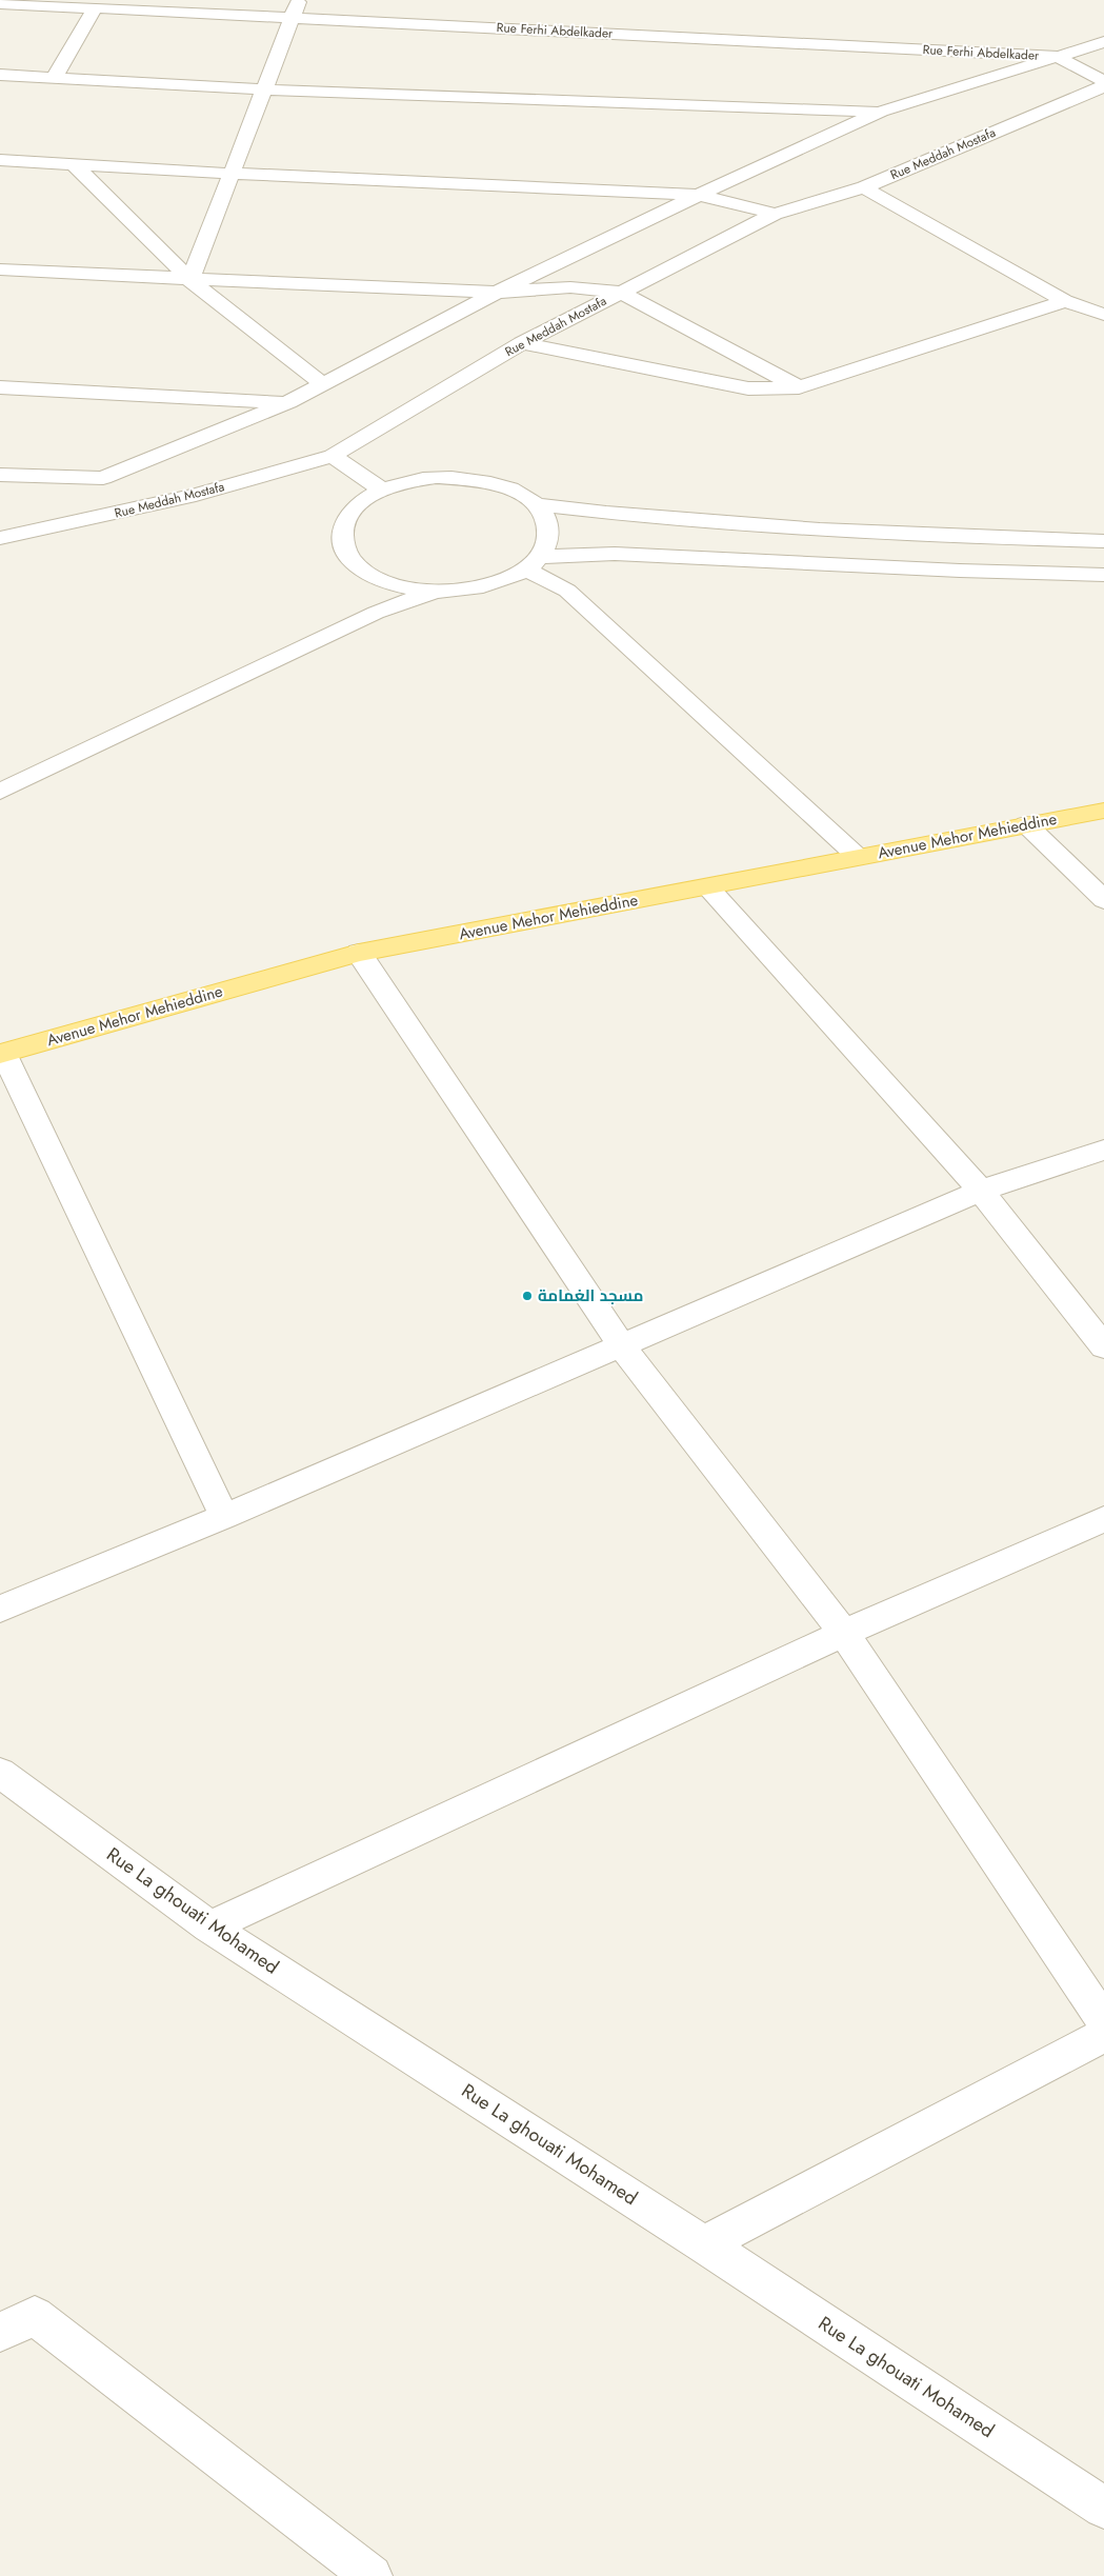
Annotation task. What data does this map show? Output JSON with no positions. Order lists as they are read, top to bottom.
{
  "streets": {
    "main road": ["Avenue Mehor Mehieddine"],
    "street": ["Rue Ferhi Abdelkader", "Rue Meddah Mostafa", "Rue La ghouati Mohamed"]
  },
  "places": ["مسجد الغمامة"]
}
